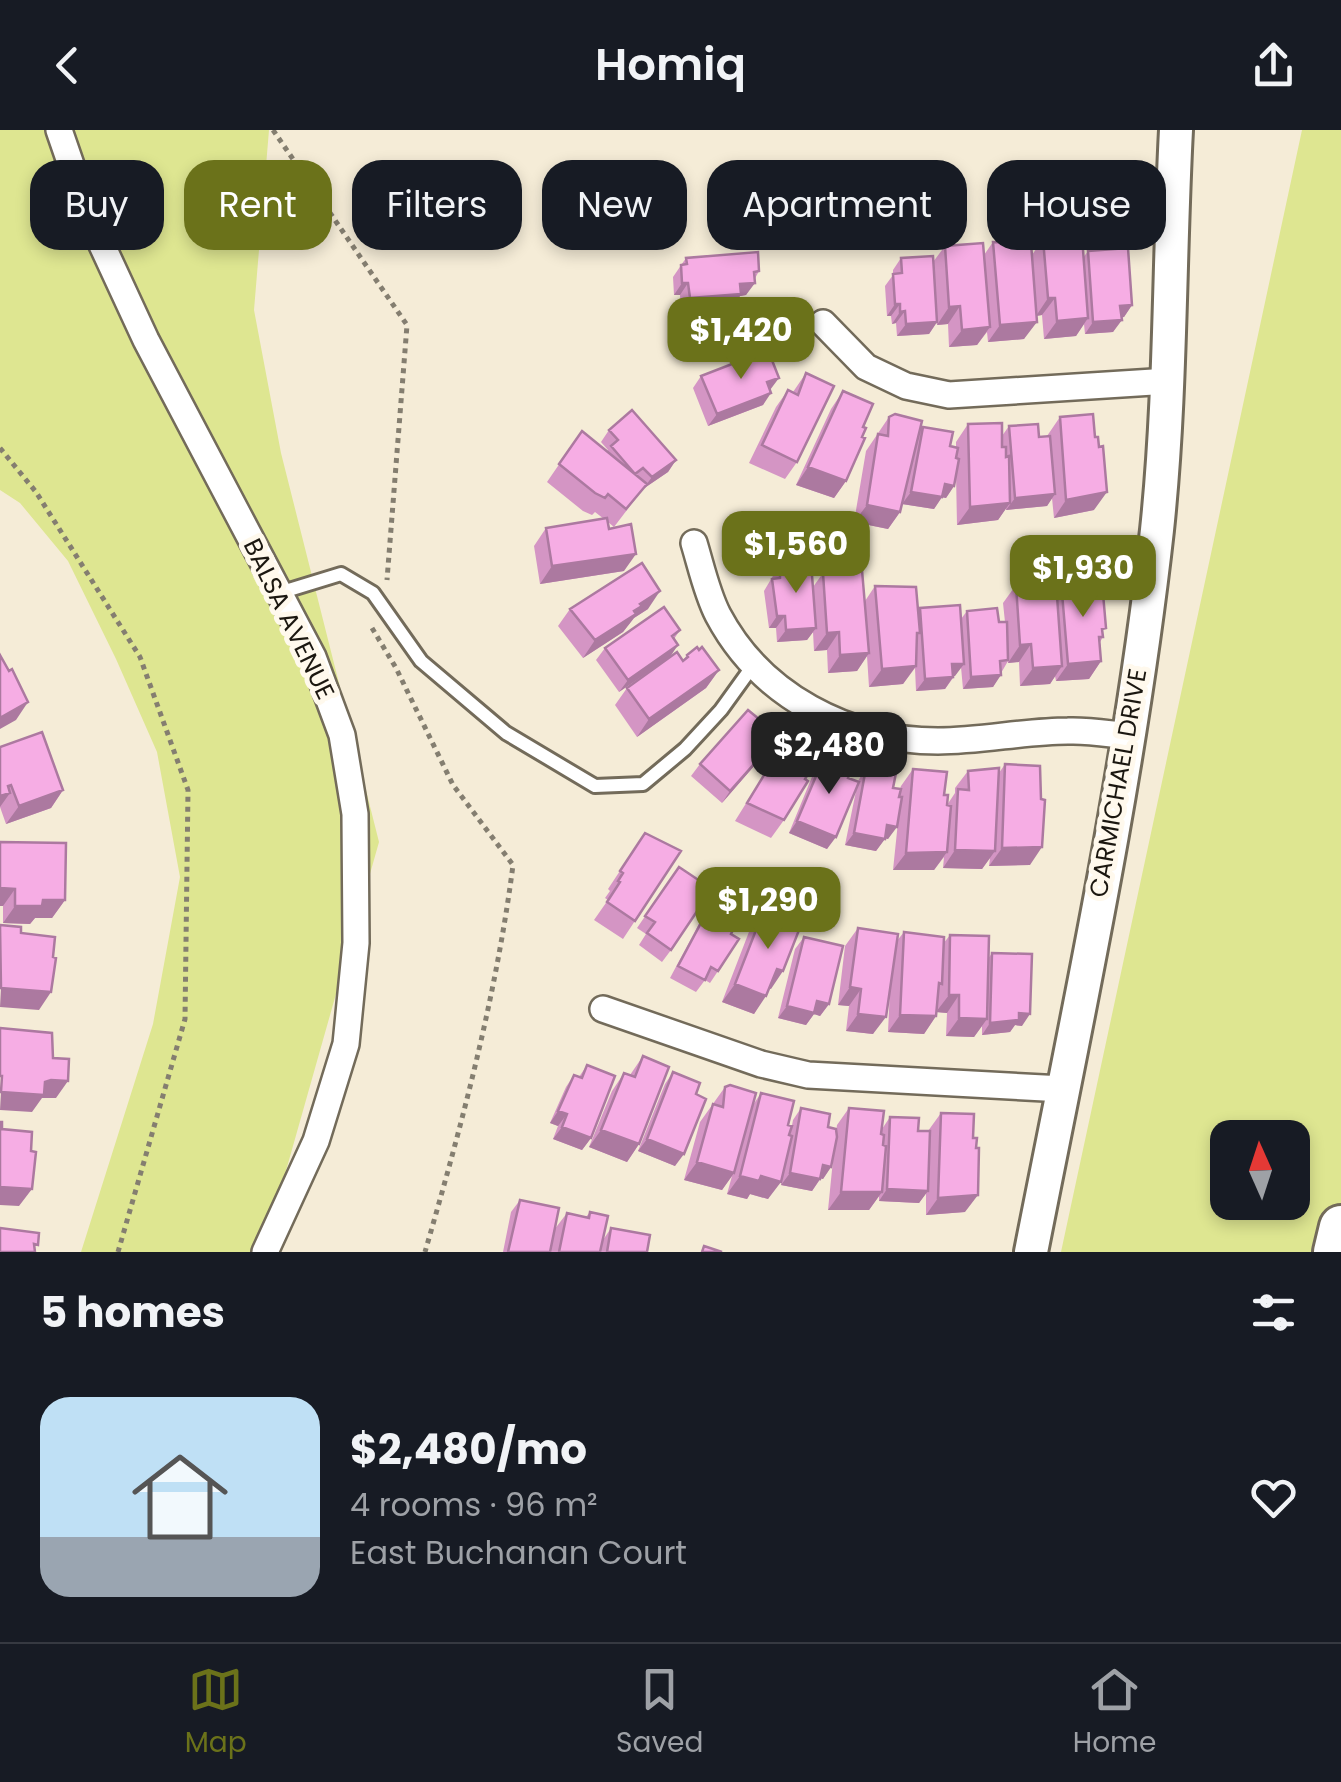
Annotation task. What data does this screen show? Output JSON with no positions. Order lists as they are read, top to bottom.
{
  "streets": {
    "street": ["BALSA AVENUE", "CARMICHAEL DRIVE"]
  },
  "north": "top",
  "page": {
    "header": "Homiq",
    "chip": [
      "Buy",
      "Rent",
      "Filters",
      "New",
      "Apartment",
      "House"
    ],
    "price": [
      "$1,420",
      "$1,560",
      "$1,930",
      "$2,480",
      "$1,290"
    ],
    "heading": "5 homes",
    "list": [
      {
        "name": "$2,480/mo",
        "note": "4 rooms · 96 m² · East Buchanan Court"
      }
    ],
    "tabs": ["Map", "Saved", "Home"]
  }
}
